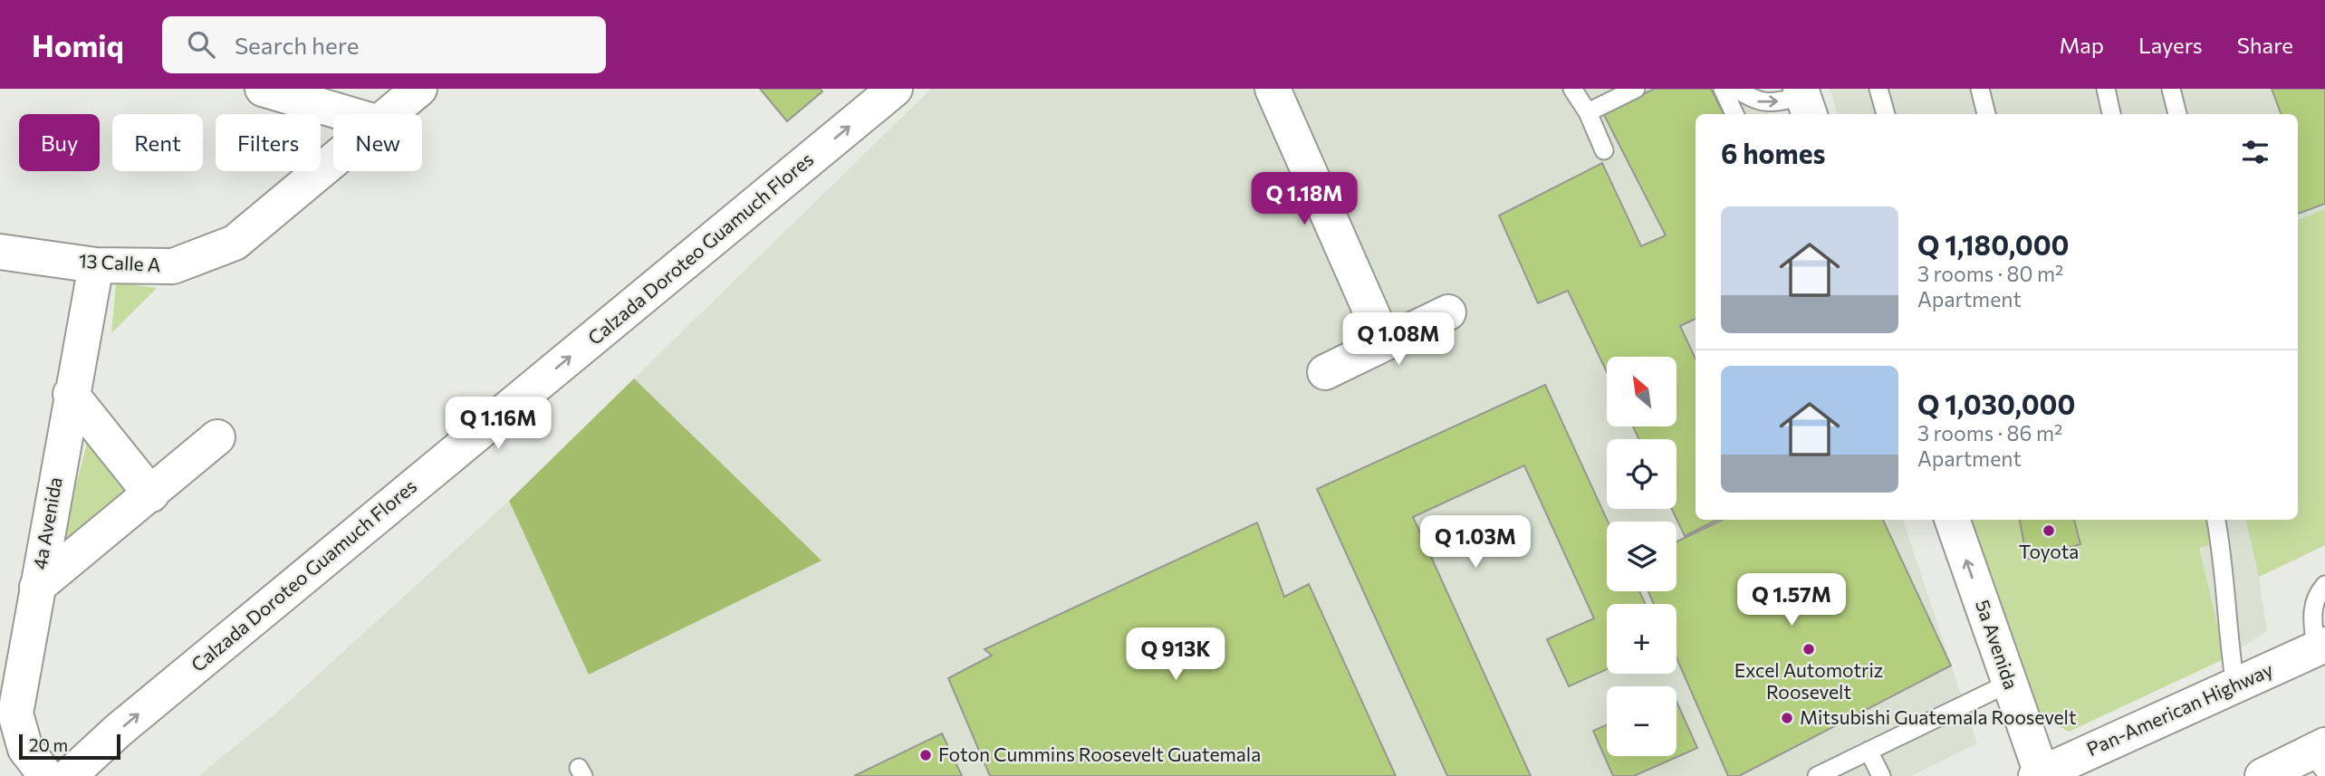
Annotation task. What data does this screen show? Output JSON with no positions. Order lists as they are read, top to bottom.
{
  "streets": {
    "main road": [
      "Calzada Doroteo Guamuch Flores",
      "13 Calle A",
      "4a Avenida",
      "5a Avenida",
      "Pan-American Highway"
    ]
  },
  "crossings": [
    ["13 Calle A", "4a Avenida"],
    ["5a Avenida", "Pan-American Highway"]
  ],
  "one_way": ["Calzada Doroteo Guamuch Flores", "5a Avenida"],
  "places": [
    "Toyota",
    "Excel Automotriz Roosevelt",
    "Mitsubishi Guatemala Roosevelt",
    "Foton Cummins Roosevelt Guatemala"
  ],
  "scale_bar": "20 m",
  "north": "top left",
  "page": {
    "header": "Homiq",
    "search": "Search here",
    "nav": ["Map", "Layers", "Share"],
    "chip": [
      "Buy",
      "Rent",
      "Filters",
      "New"
    ],
    "heading": "6 homes",
    "price": [
      "Q 1.18M",
      "Q 1.08M",
      "Q 1.16M",
      "Q 1.03M",
      "Q 1.57M",
      "Q 913K"
    ],
    "list": [
      {
        "name": "Q 1,180,000",
        "note": "3 rooms · 80 m² · Apartment"
      },
      {
        "name": "Q 1,030,000",
        "note": "3 rooms · 86 m² · Apartment"
      }
    ],
    "map_buttons": ["+", "−"],
    "scale": "20 m"
  }
}
